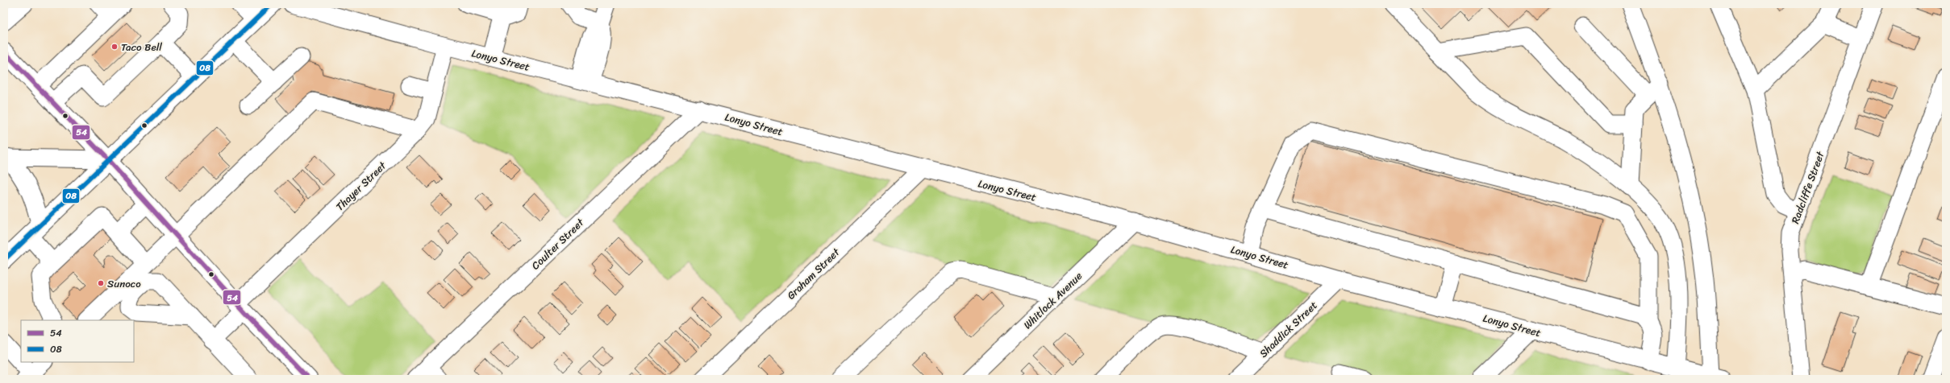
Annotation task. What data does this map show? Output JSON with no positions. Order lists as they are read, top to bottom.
{
  "streets": {
    "street": [
      "Lonyo Street",
      "Thayer Street",
      "Radcliffe Street",
      "Coulter Street",
      "Graham Street",
      "Whitlock Avenue",
      "Shaddick Street"
    ]
  },
  "crossings": [
    ["Lonyo Street", "Thayer Street"],
    ["Lonyo Street", "Coulter Street"],
    ["Lonyo Street", "Graham Street"],
    ["Lonyo Street", "Whitlock Avenue"],
    ["Lonyo Street", "Shaddick Street"]
  ],
  "places": ["Taco Bell", "Sunoco"],
  "lines": ["transit line 08", "transit line 54"],
  "legend": ["54", "08"]
}
